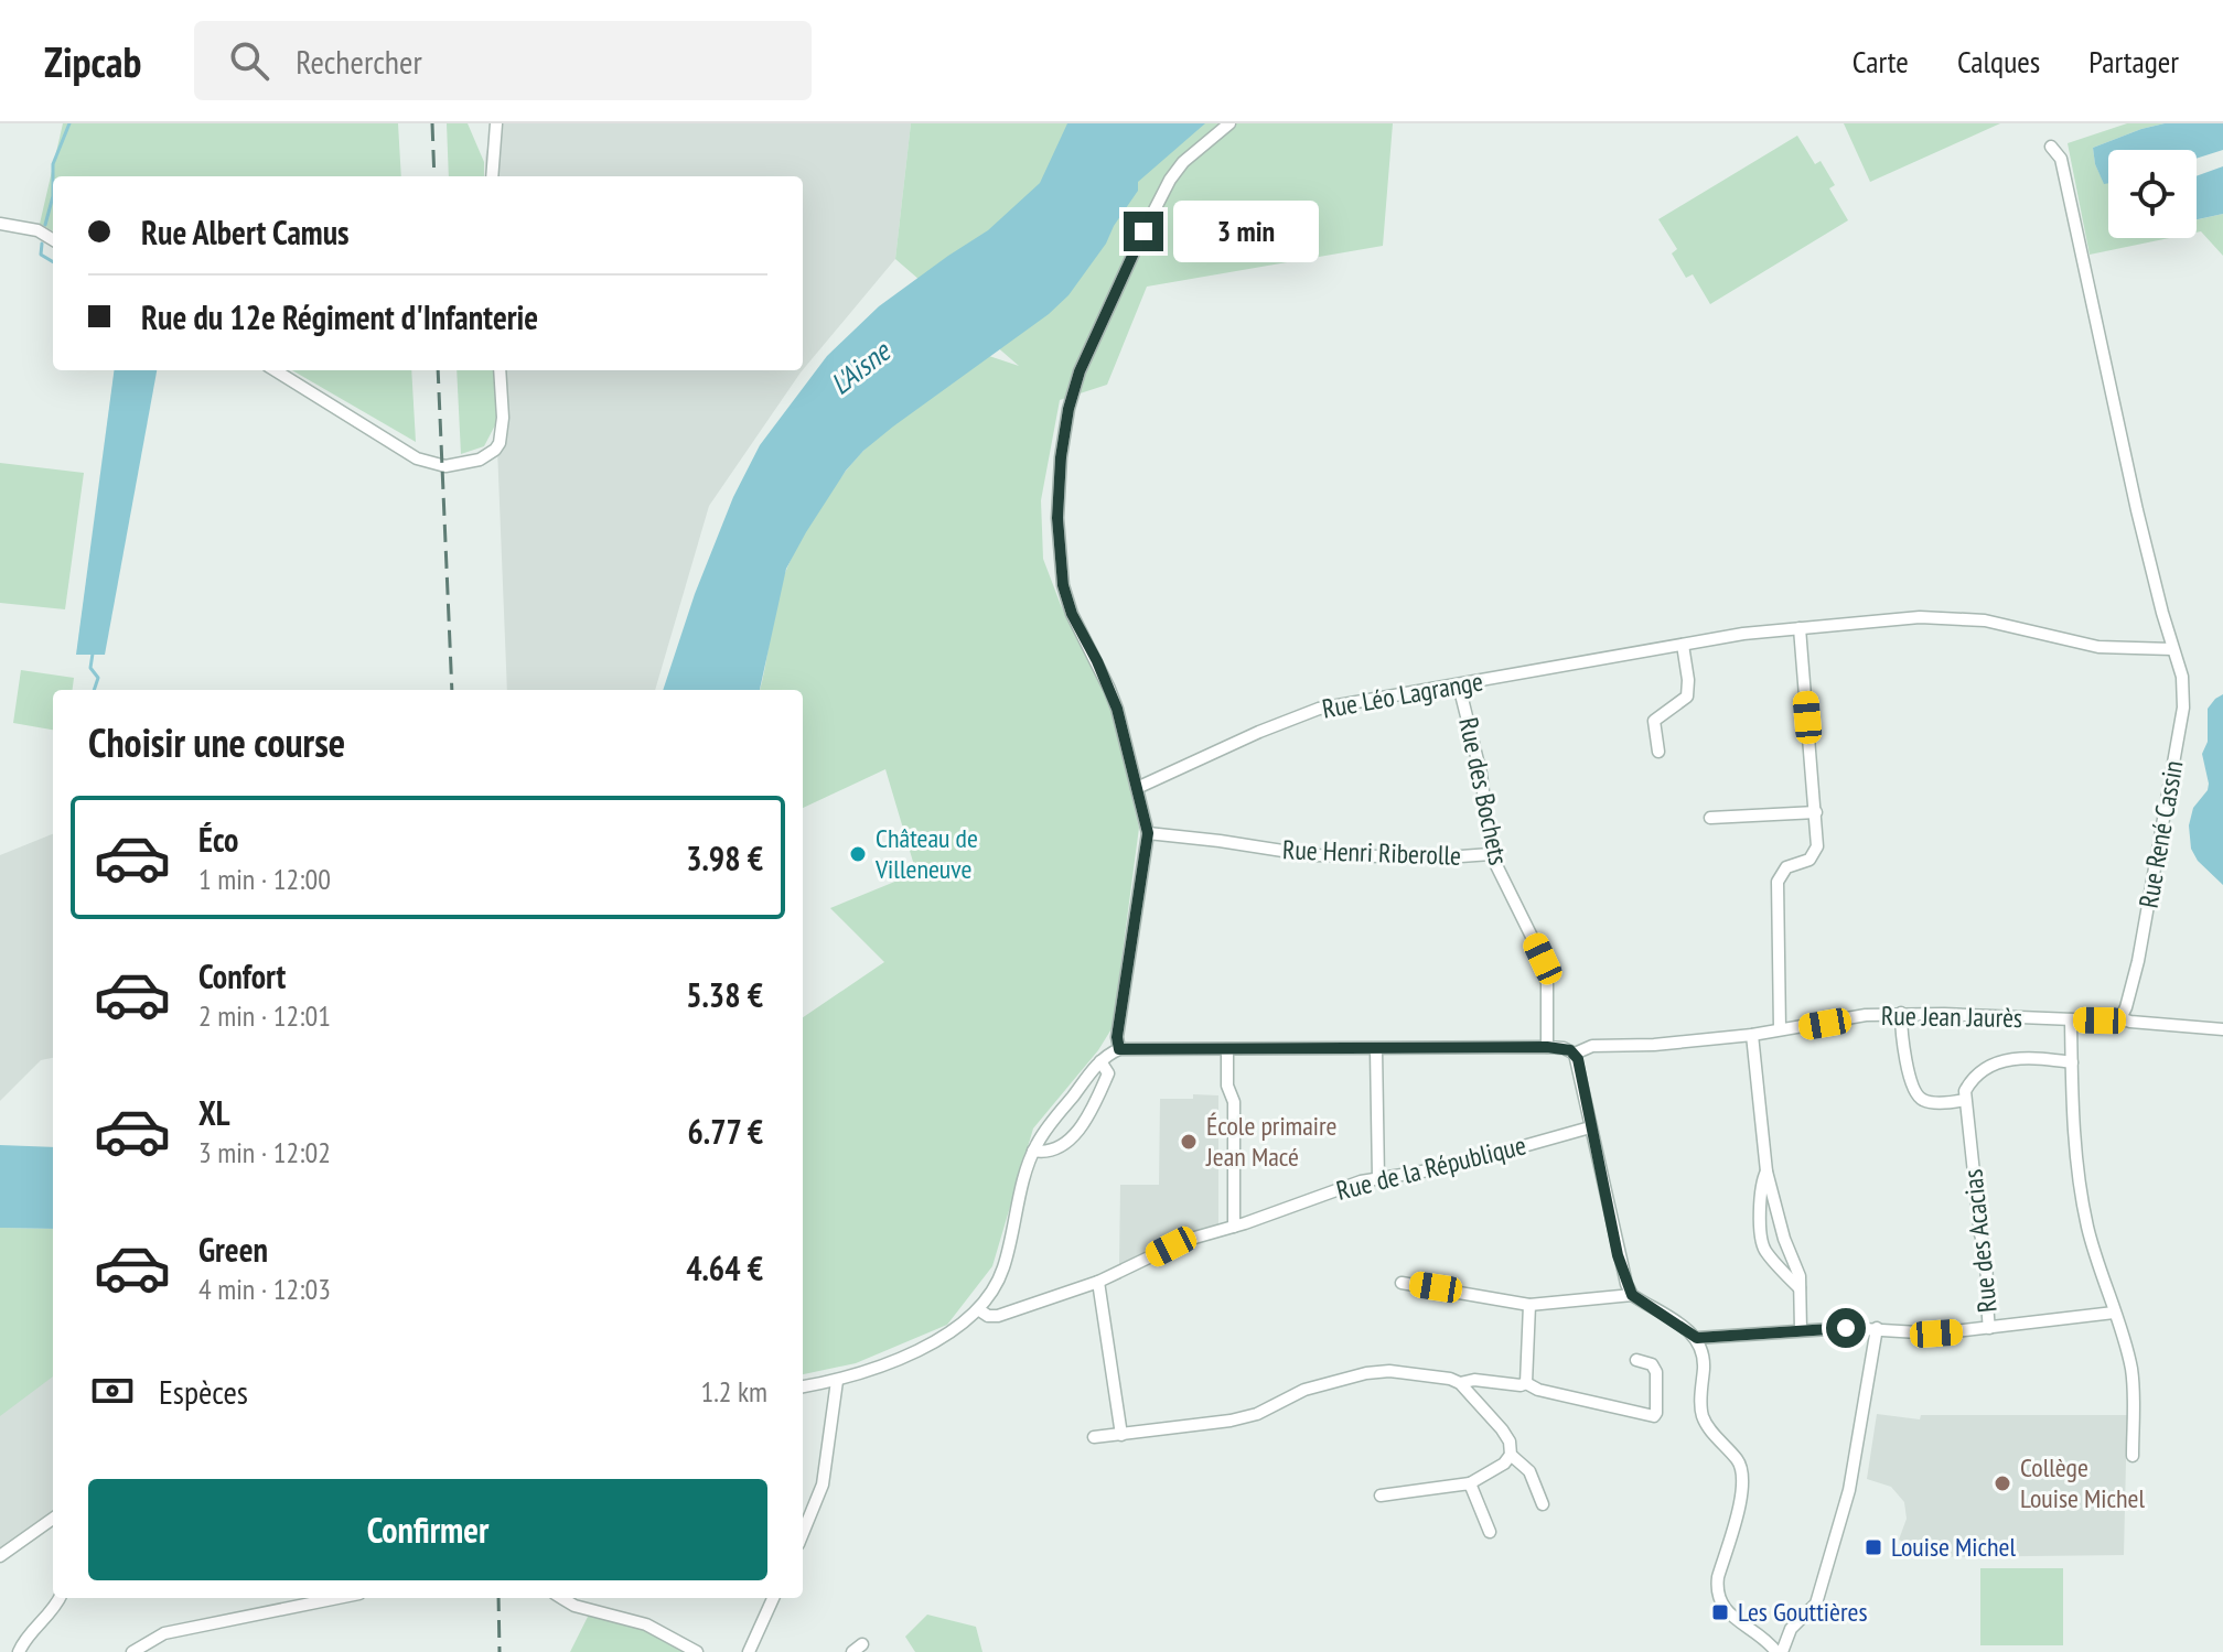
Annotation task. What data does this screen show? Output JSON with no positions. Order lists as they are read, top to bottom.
{
  "streets": {
    "street": [
      "Rue Léo Lagrange",
      "Rue des Bochets",
      "Rue René Cassin",
      "Rue Henri Riberolle",
      "Rue Jean Jaurès",
      "Rue de la République",
      "Rue des Acacias"
    ]
  },
  "crossings": [
    ["Rue Léo Lagrange", "Rue des Bochets"],
    ["Rue Léo Lagrange", "Rue René Cassin"],
    ["Rue des Bochets", "Rue Henri Riberolle"],
    ["Rue René Cassin", "Rue Jean Jaurès"]
  ],
  "water": ["L'Aisne"],
  "places": {
    "other": ["Château de Villeneuve", "École primaire Jean Macé", "Collège Louise Michel"],
    "transit": ["Louise Michel", "Les Gouttières"]
  },
  "page": {
    "header": "Zipcab",
    "search": "Rechercher",
    "nav": ["Carte", "Calques", "Partager"],
    "banner": ["Rue Albert Camus", "Rue du 12e Régiment d'Infanterie"],
    "bubble": "3 min",
    "heading": "Choisir une course",
    "list": [
      {
        "name": "Éco",
        "note": "1 min · 12:00",
        "value": "3.98 €"
      },
      {
        "name": "Confort",
        "note": "2 min · 12:01",
        "value": "5.38 €"
      },
      {
        "name": "XL",
        "note": "3 min · 12:02",
        "value": "6.77 €"
      },
      {
        "name": "Green",
        "note": "4 min · 12:03",
        "value": "4.64 €"
      }
    ],
    "pay": ["Espèces", "1.2 km"],
    "buttons": "Confirmer"
  }
}
